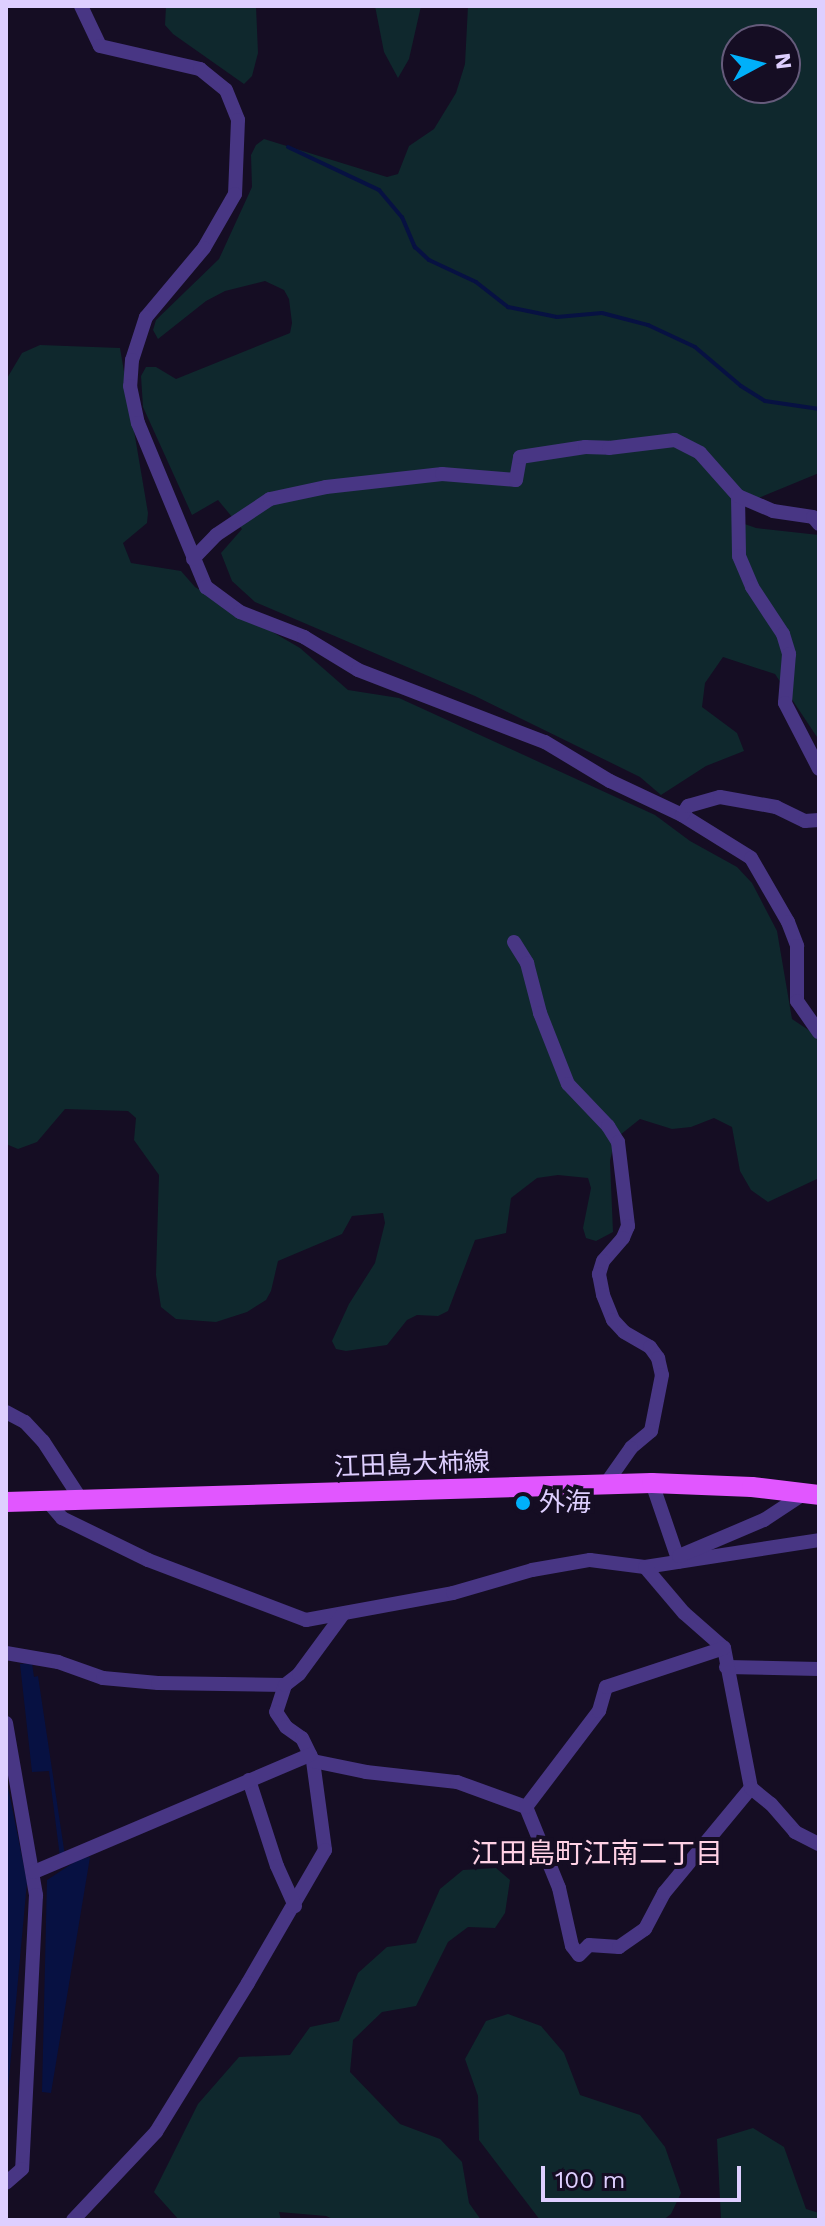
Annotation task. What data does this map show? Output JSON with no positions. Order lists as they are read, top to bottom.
{
  "streets": {
    "main road": ["江田島大柿線"]
  },
  "districts": ["江田島町江南二丁目"],
  "places": ["外海"],
  "scale_bar": "100 m",
  "north": "right"
}
